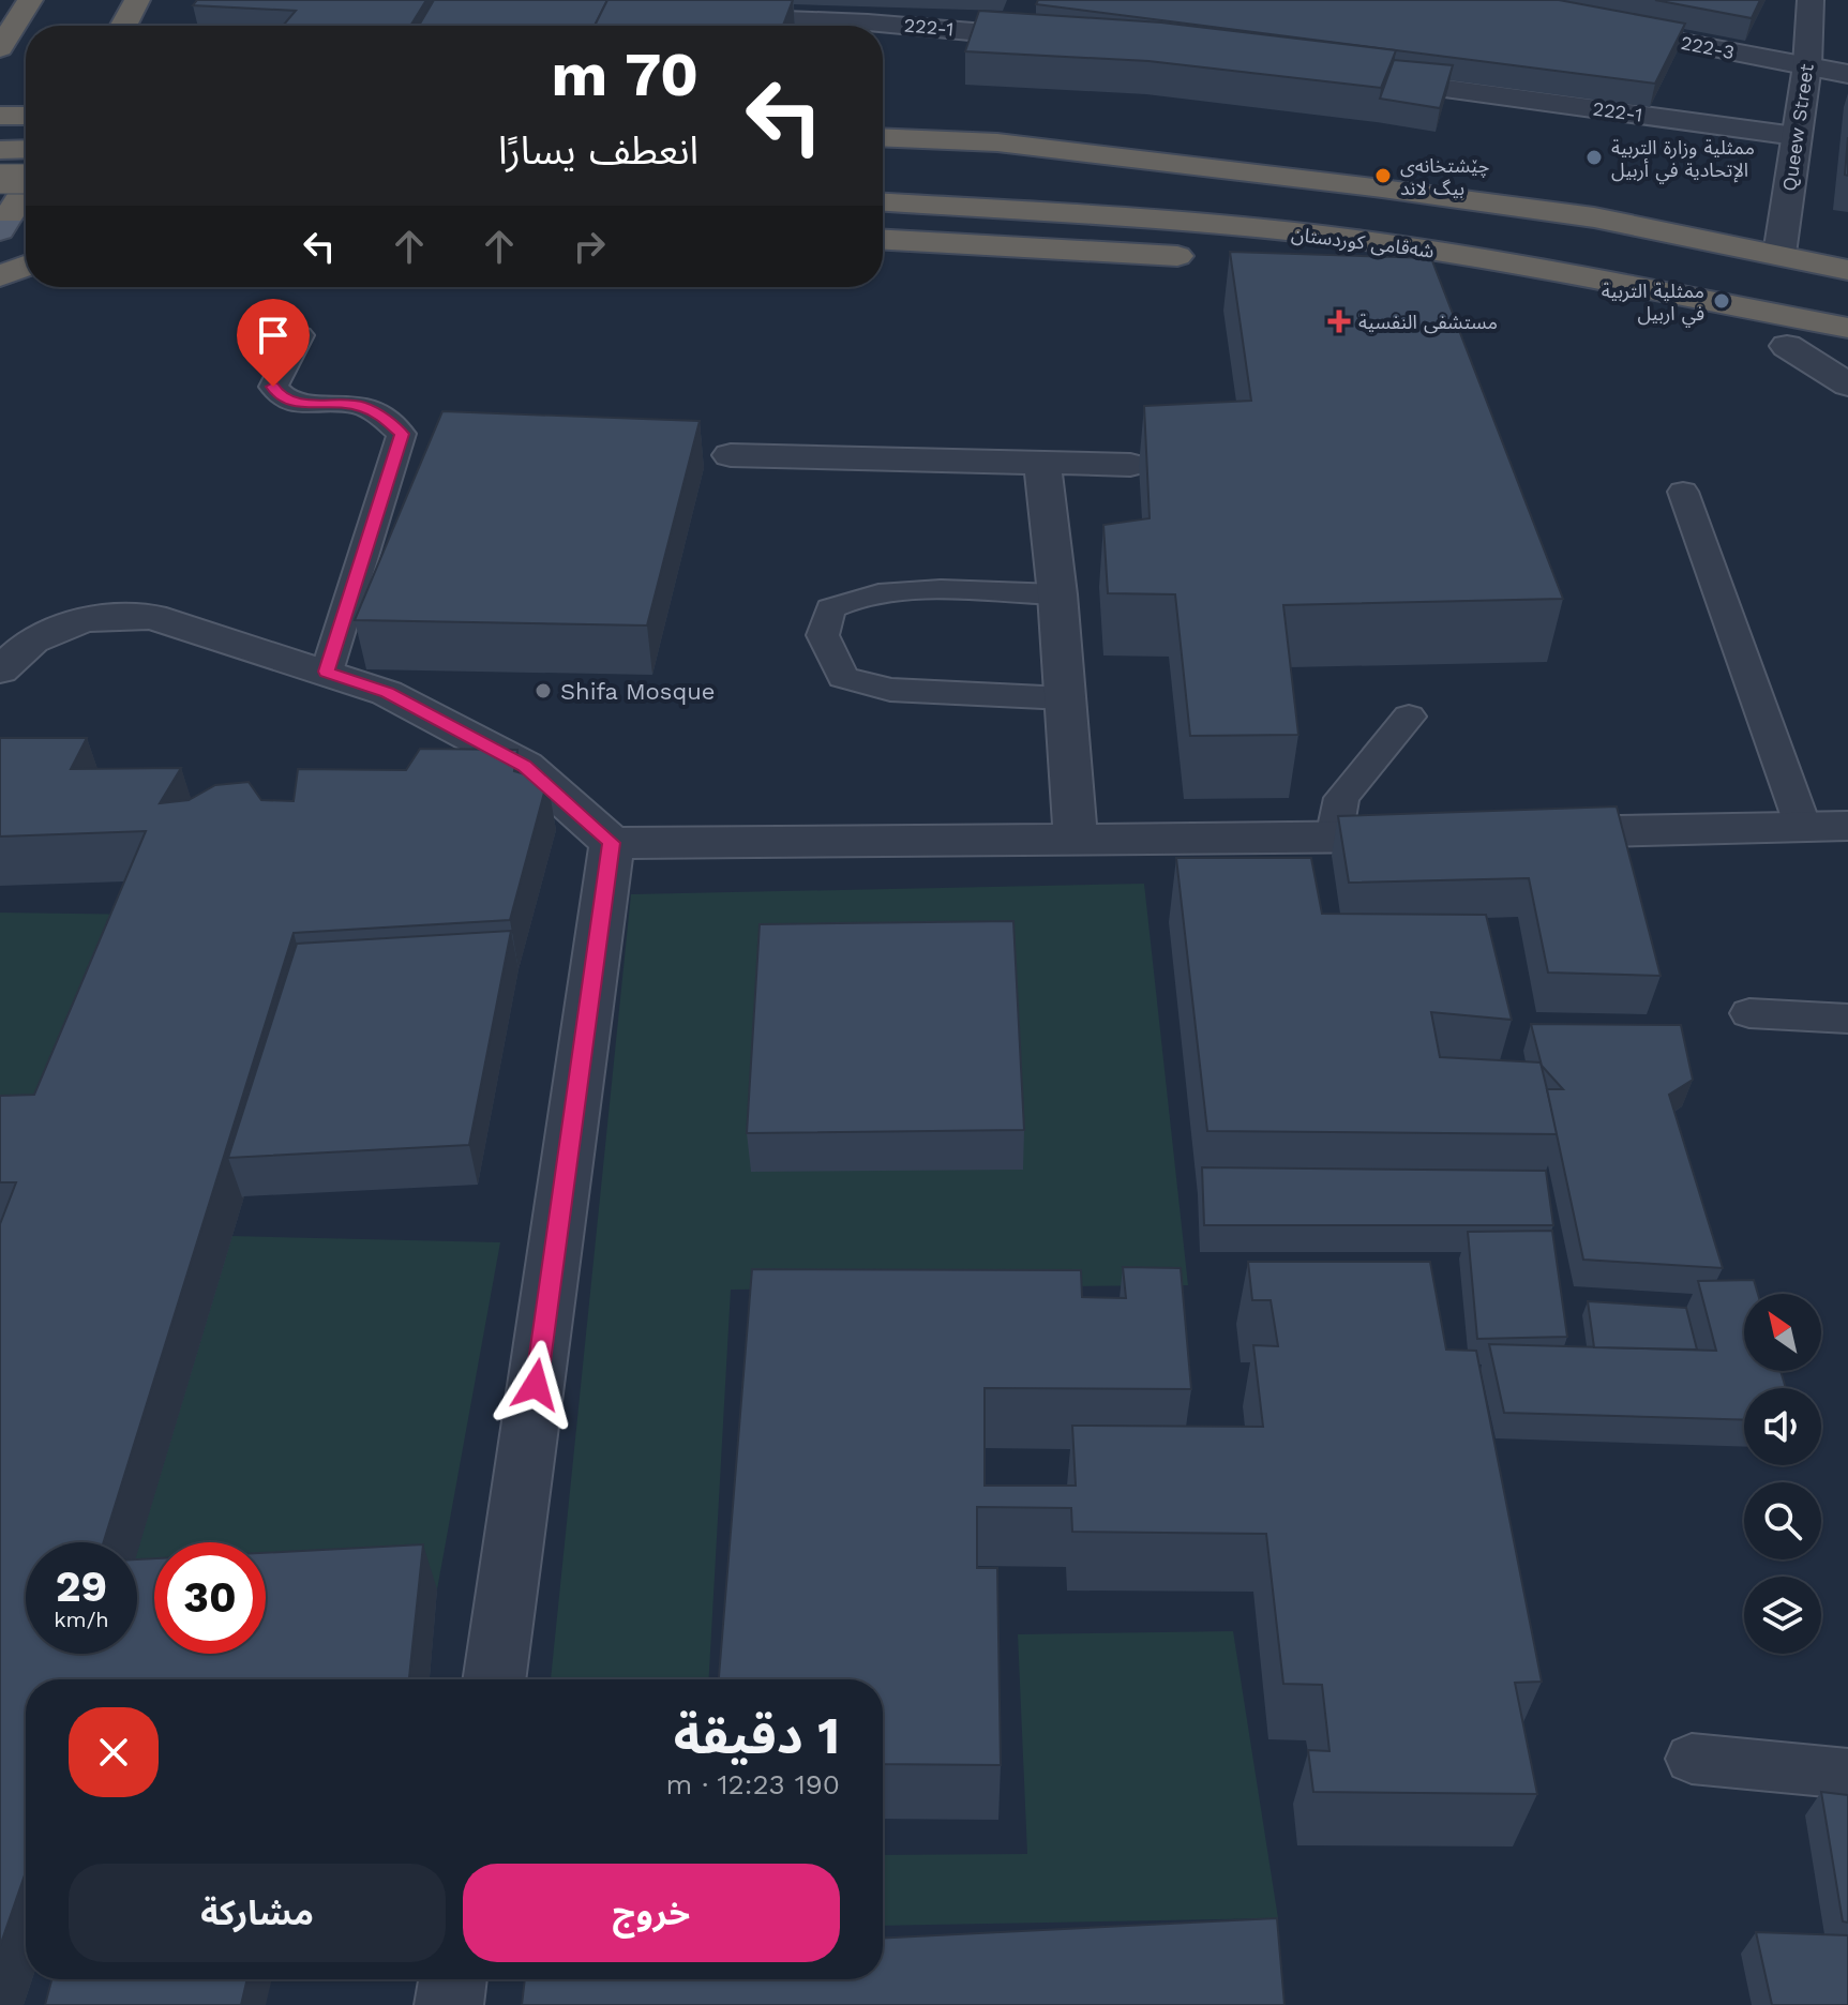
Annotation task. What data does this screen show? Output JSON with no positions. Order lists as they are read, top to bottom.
{
  "streets": {
    "highway": ["شەقامی کوردستان"],
    "street": ["222-1", "222-3", "Queew Street"]
  },
  "crossings": [
    ["222-1", "Queew Street"],
    ["222-3", "Queew Street"],
    ["Queew Street", "شەقامی کوردستان"]
  ],
  "places": {
    "other": [
      "ممثلية وزارة التربية الإتحادية في أربيل",
      "چێشتخانەی بیگ لاند",
      "ممثلية التربية في اربيل",
      "Shifa Mosque"
    ],
    "health": ["مستشفى النفسية"]
  },
  "north": "top left",
  "page": {
    "turn": ["70 m", "انعطف يسارًا"],
    "speed": "29 km/h",
    "limit": "30",
    "heading": ["1 دقيقة", "190 m · 12:23"],
    "buttons": ["خروج", "مشاركة"]
  }
}
